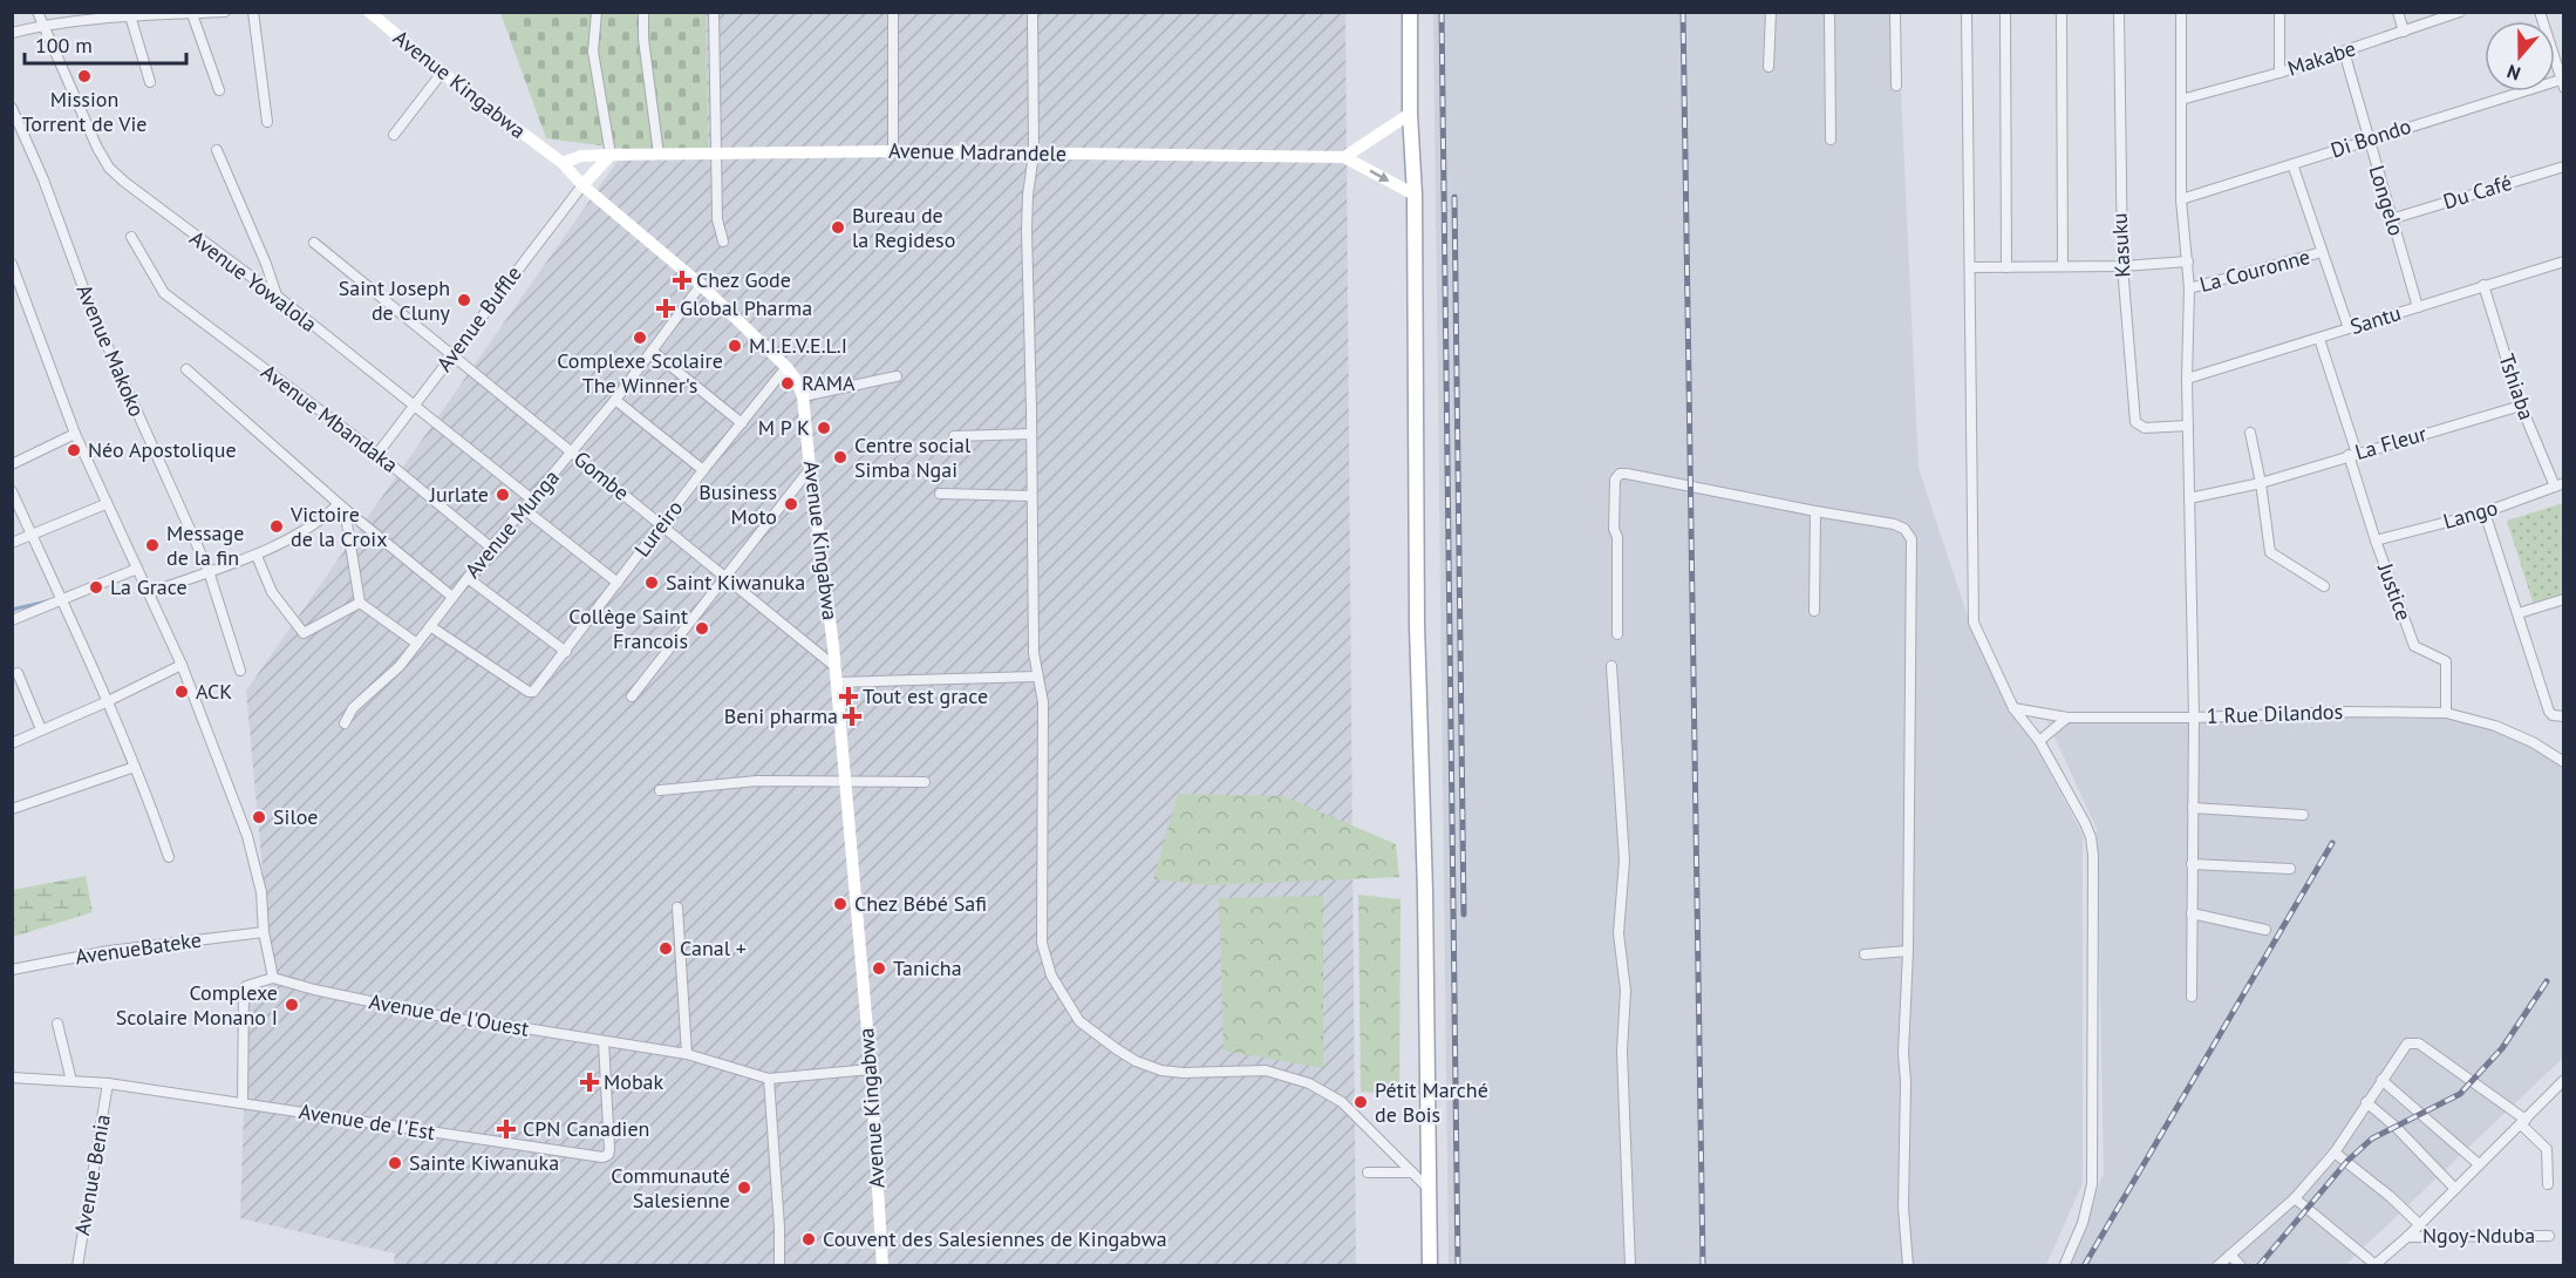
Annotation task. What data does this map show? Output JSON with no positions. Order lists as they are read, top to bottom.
{
  "streets": {
    "street": [
      "Makabe",
      "Avenue Kingabwa",
      "Di Bondo",
      "Avenue Madrandele",
      "Du Café",
      "Longelo",
      "Kasuku",
      "La Couronne",
      "Avenue Yowalola",
      "Avenue Buffle",
      "Santu",
      "Avenue Makoko",
      "Tshiaba",
      "Avenue Mbandaka",
      "La Fleur",
      "Gombe",
      "Lango",
      "Avenue Munga",
      "Lureiro",
      "Justice",
      "1 Rue Dilandos",
      "AvenueBateke",
      "Avenue de l'Ouest",
      "Avenue de l'Est",
      "Avenue Benia",
      "Ngoy-Nduba"
    ]
  },
  "crossings": [
    ["Makabe", "Longelo"],
    ["Avenue Kingabwa", "Avenue Madrandele"],
    ["Avenue Kingabwa", "Avenue Buffle"],
    ["Avenue Kingabwa", "Gombe"],
    ["Avenue Kingabwa", "Avenue Munga"],
    ["Avenue Kingabwa", "Lureiro"],
    ["Avenue Kingabwa", "Avenue de l'Ouest"],
    ["Di Bondo", "Longelo"],
    ["Du Café", "Longelo"],
    ["Longelo", "Santu"],
    ["Avenue Yowalola", "Avenue Buffle"],
    ["Avenue Yowalola", "Avenue Munga"],
    ["Avenue Buffle", "Avenue Mbandaka"],
    ["Avenue Buffle", "Gombe"],
    ["Santu", "Tshiaba"],
    ["Santu", "Justice"],
    ["Tshiaba", "La Fleur"],
    ["Tshiaba", "Lango"],
    ["Avenue Mbandaka", "Avenue Munga"],
    ["La Fleur", "Justice"],
    ["Gombe", "Avenue Munga"],
    ["Gombe", "Lureiro"],
    ["Lango", "Justice"],
    ["Avenue Munga", "Lureiro"],
    ["Justice", "1 Rue Dilandos"],
    ["Avenue de l'Ouest", "Avenue de l'Est"],
    ["Avenue de l'Est", "Avenue Benia"]
  ],
  "places": {
    "other": [
      "Mission Torrent de Vie",
      "Bureau de la Regideso",
      "Saint Joseph de Cluny",
      "Complexe Scolaire The Winner's",
      "M.I.E.V.E.L.I",
      "RAMA",
      "M P K",
      "Néo Apostolique",
      "Centre social Simba Ngai",
      "Jurlate",
      "Business Moto",
      "Victoire de la Croix",
      "Message de la fin",
      "Saint Kiwanuka",
      "La Grace",
      "Collège Saint Francois",
      "ACK",
      "Siloe",
      "Chez Bébé Safi",
      "Canal +",
      "Tanicha",
      "Complexe Scolaire Monano I",
      "Pétit Marché de Bois",
      "Sainte Kiwanuka",
      "Communauté Salesienne",
      "Couvent des Salesiennes de Kingabwa"
    ],
    "health": [
      "Chez Gode",
      "Global Pharma",
      "Tout est grace",
      "Beni pharma",
      "Mobak",
      "CPN Canadien"
    ]
  },
  "scale_bar": "100 m",
  "north": "bottom"
}
